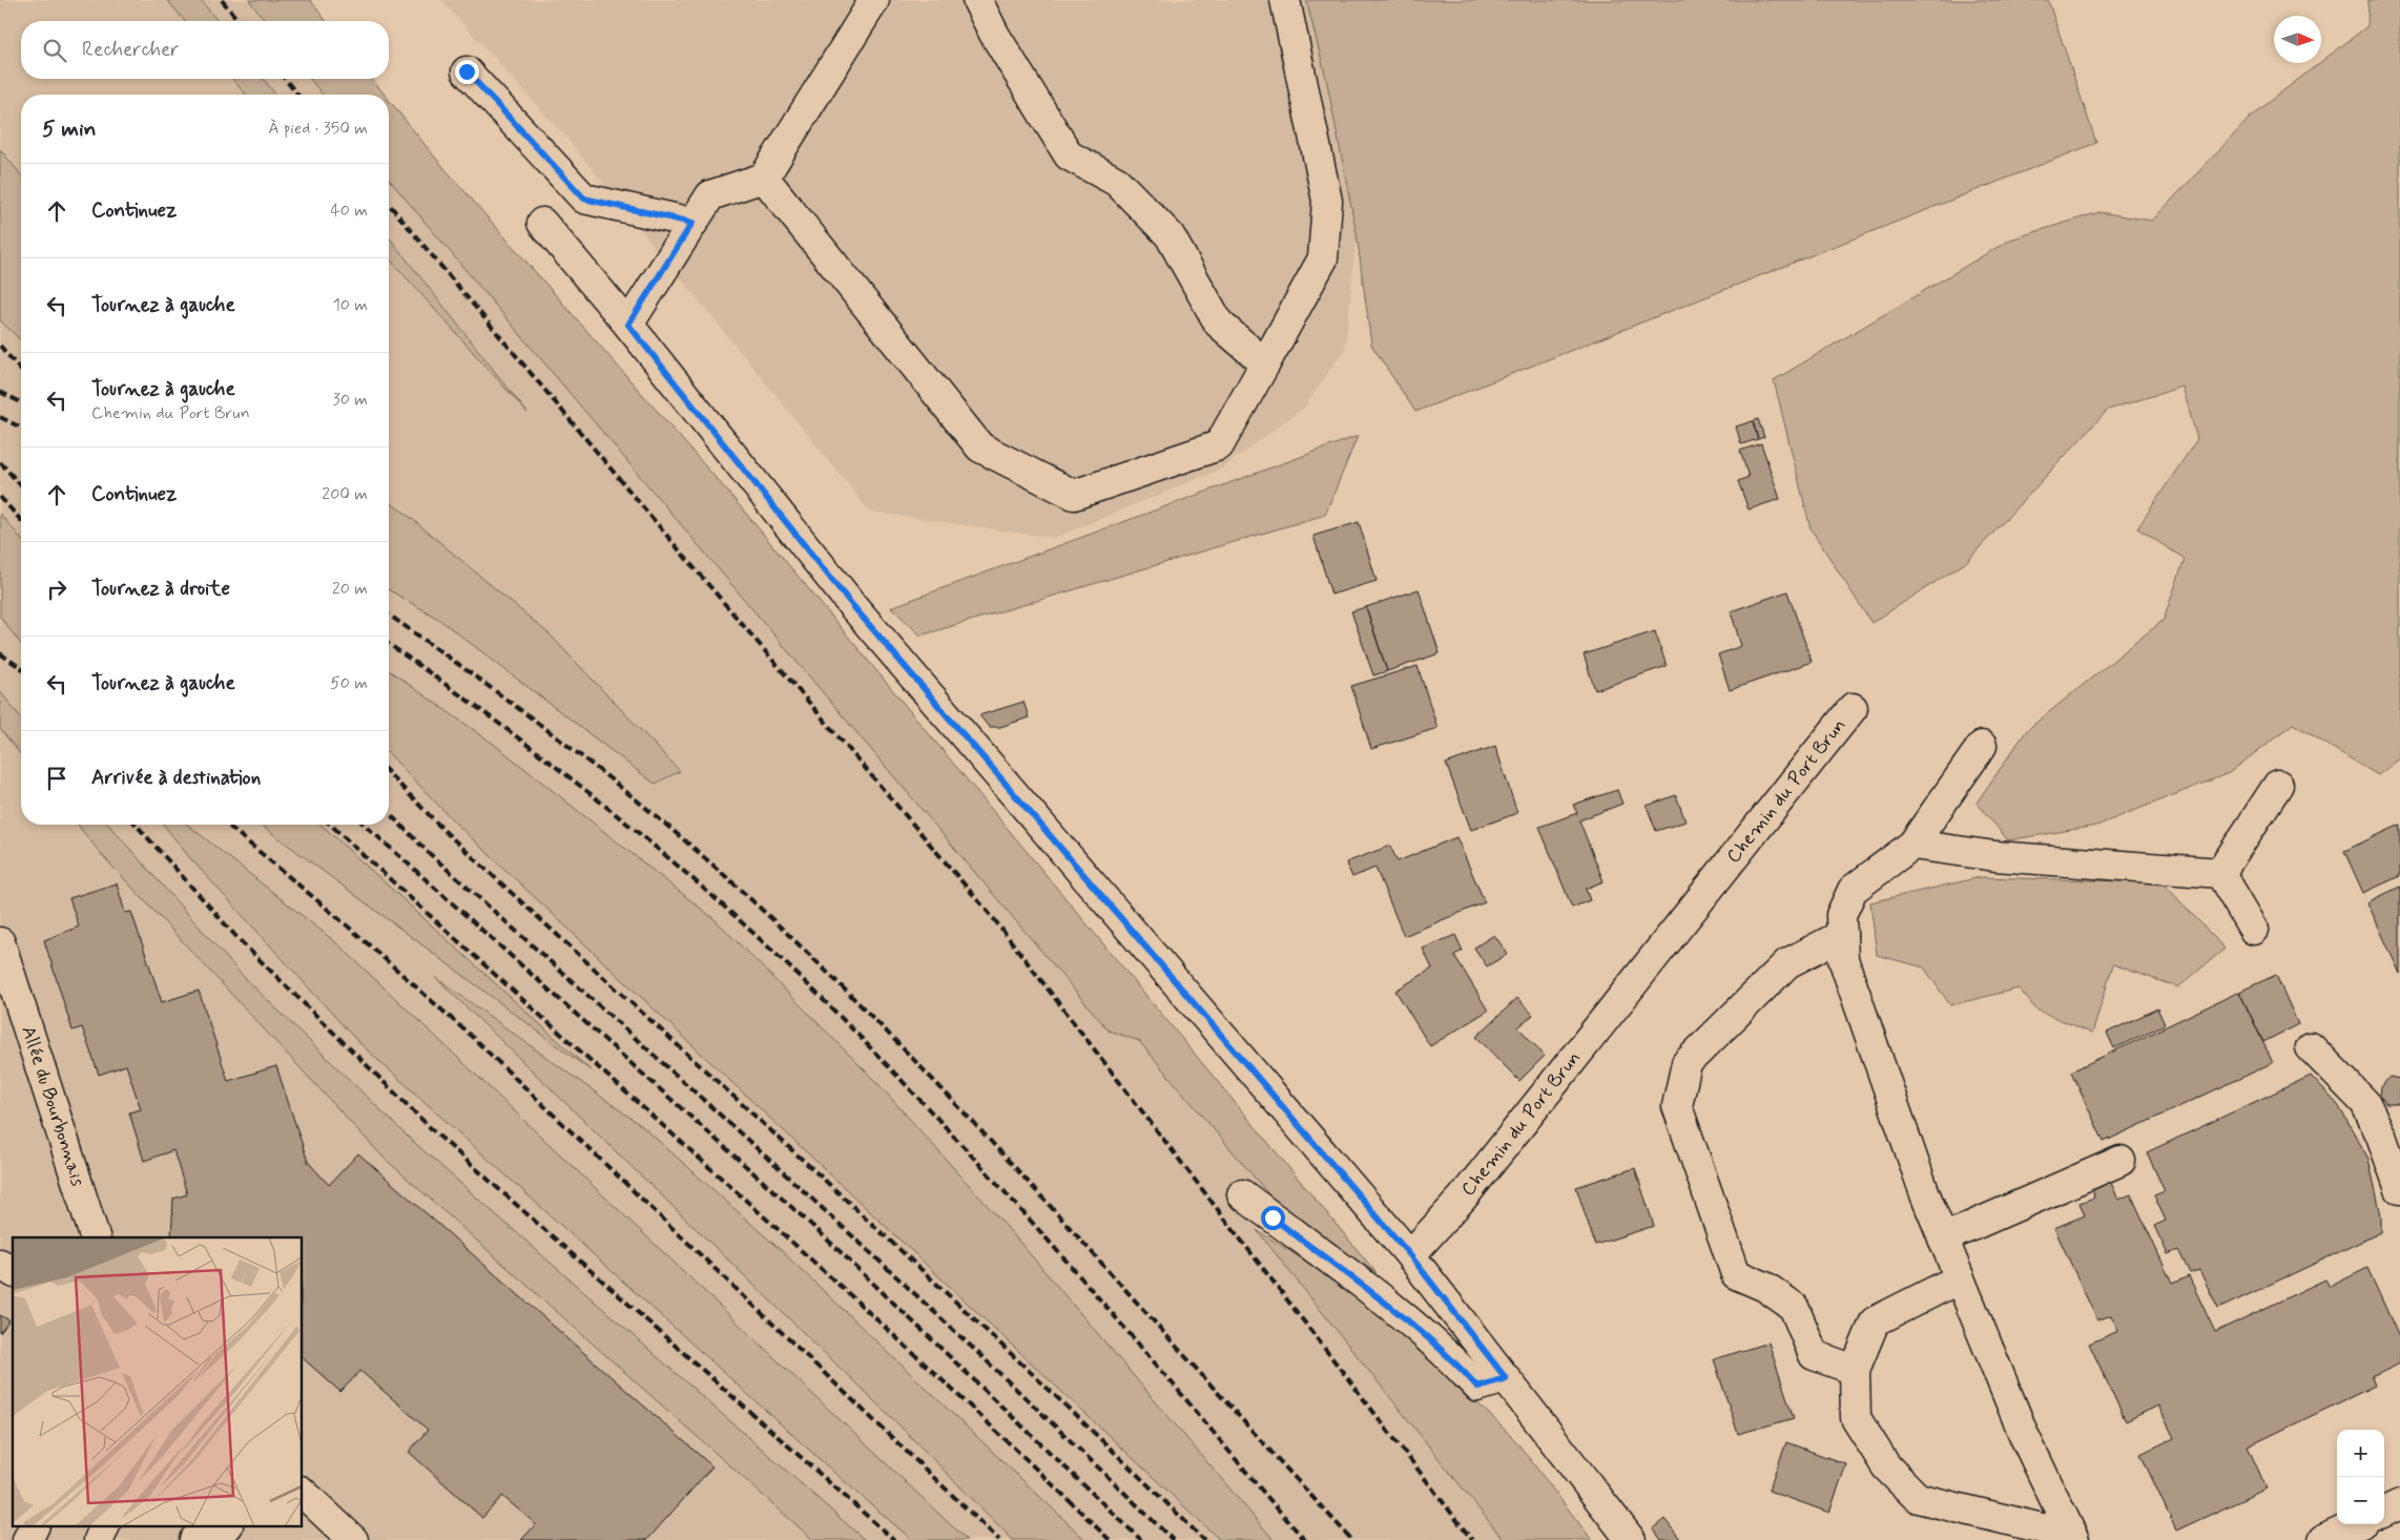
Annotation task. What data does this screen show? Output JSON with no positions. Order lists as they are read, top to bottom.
{
  "streets": {
    "street": ["Chemin du Port Brun", "Allée du Bourbonnais"]
  },
  "north": "right",
  "page": {
    "search": "Rechercher",
    "heading": ["5 min", "À pied · 350 m"],
    "list": [
      ["Continuez", "40 m"],
      ["Tournez à gauche", "10 m"],
      ["Tournez à gauche", "Chemin du Port Brun", "30 m"],
      ["Continuez", "200 m"],
      ["Tournez à droite", "20 m"],
      ["Tournez à gauche", "50 m"],
      "Arrivée à destination"
    ],
    "map_buttons": ["+", "−"]
  }
}
